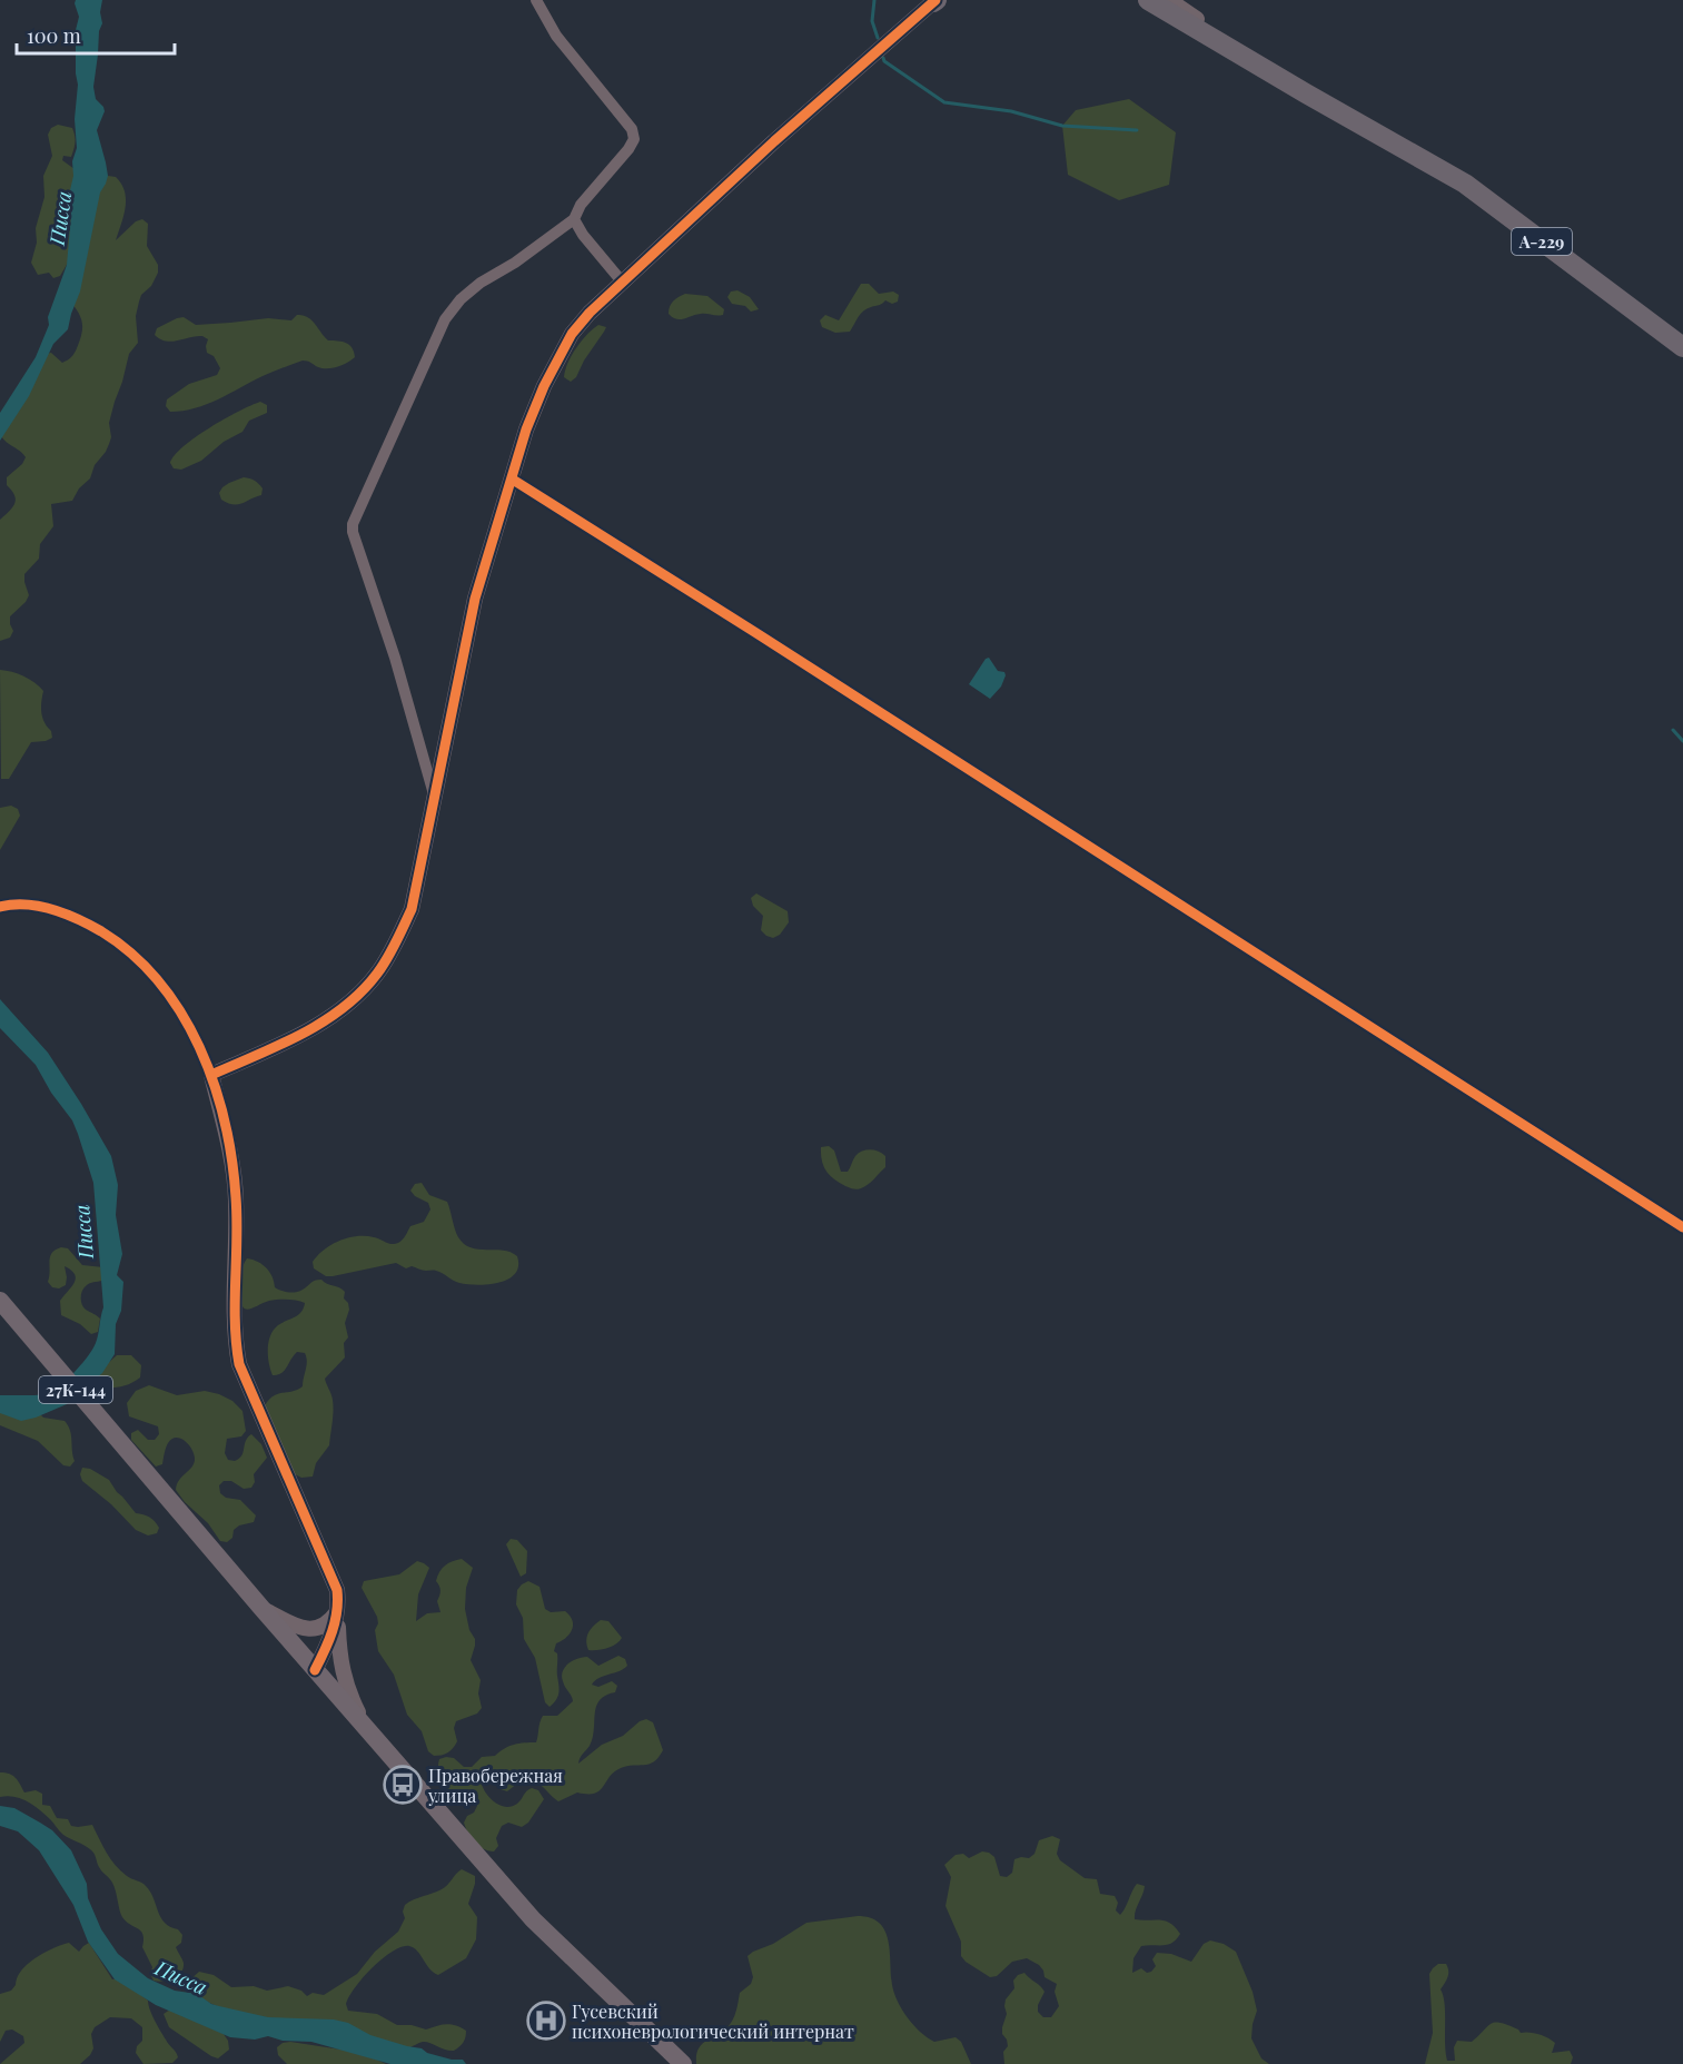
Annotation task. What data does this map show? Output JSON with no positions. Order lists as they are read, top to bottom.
{
  "streets": {
    "highway": ["А-229"],
    "main road": ["27К-144"]
  },
  "water": ["Писса"],
  "places": {
    "bus stop": ["Правобережная улица"],
    "hospital": ["Гусевский психоневрологический интернат"]
  },
  "scale_bar": "100 m"
}
